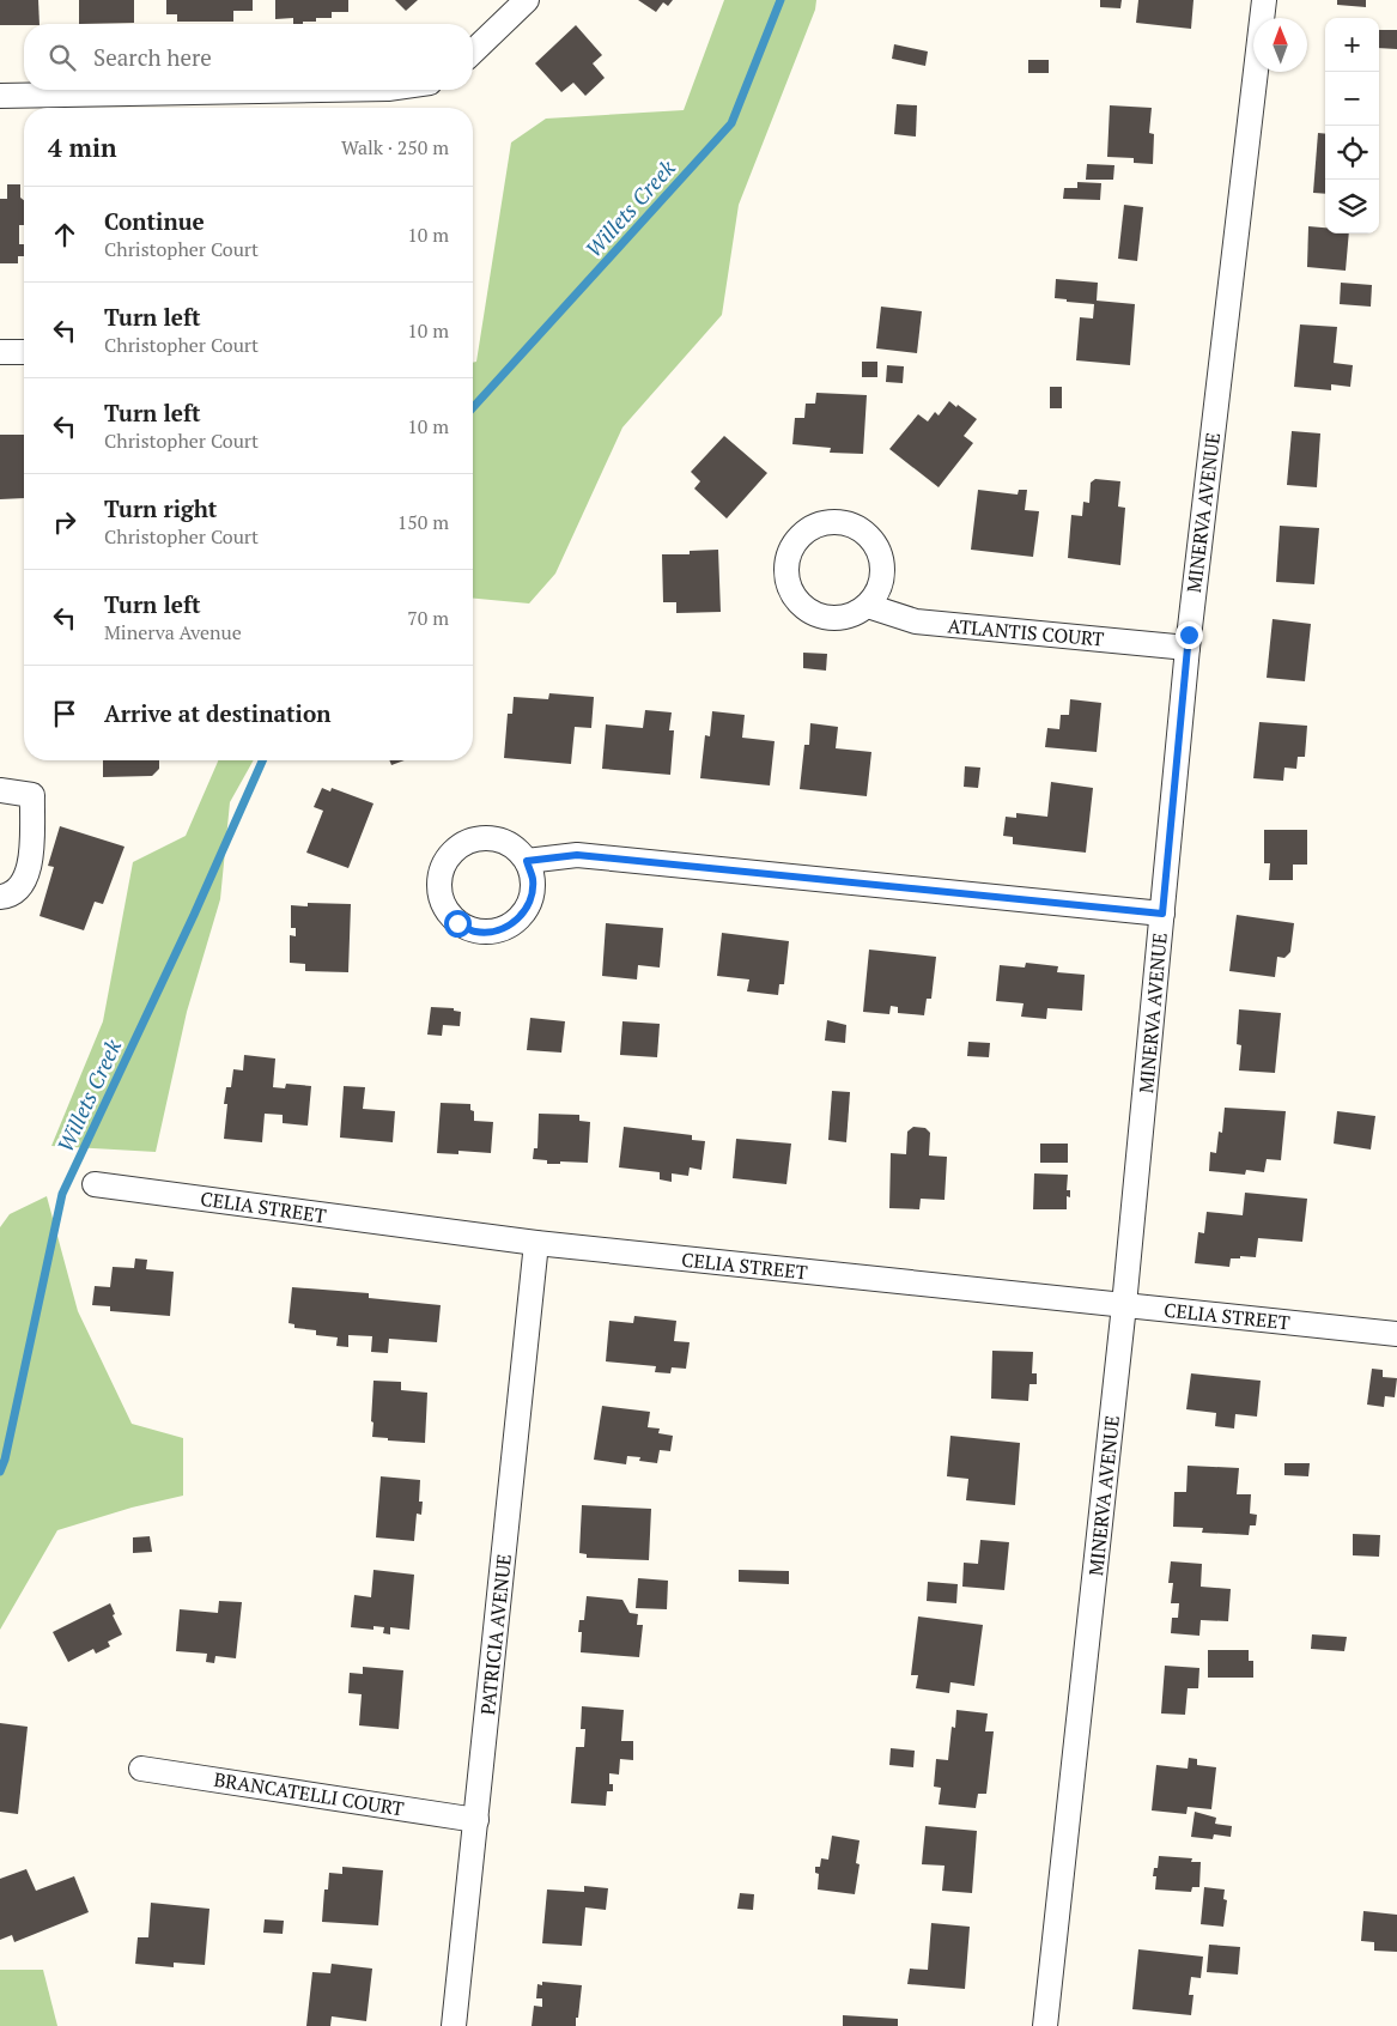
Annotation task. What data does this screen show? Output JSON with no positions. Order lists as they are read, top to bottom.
{
  "streets": {
    "street": [
      "MINERVA AVENUE",
      "ATLANTIS COURT",
      "CELIA STREET",
      "PATRICIA AVENUE",
      "BRANCATELLI COURT"
    ]
  },
  "crossings": [
    ["MINERVA AVENUE", "ATLANTIS COURT"],
    ["MINERVA AVENUE", "CELIA STREET"],
    ["CELIA STREET", "PATRICIA AVENUE"],
    ["PATRICIA AVENUE", "BRANCATELLI COURT"]
  ],
  "water": ["Willets Creek"],
  "north": "top",
  "page": {
    "map_buttons": ["+", "−"],
    "search": "Search here",
    "heading": ["4 min", "Walk · 250 m"],
    "list": [
      ["Continue", "Christopher Court", "10 m"],
      ["Turn left", "Christopher Court", "10 m"],
      ["Turn left", "Christopher Court", "10 m"],
      ["Turn right", "Christopher Court", "150 m"],
      ["Turn left", "Minerva Avenue", "70 m"],
      "Arrive at destination"
    ]
  }
}
